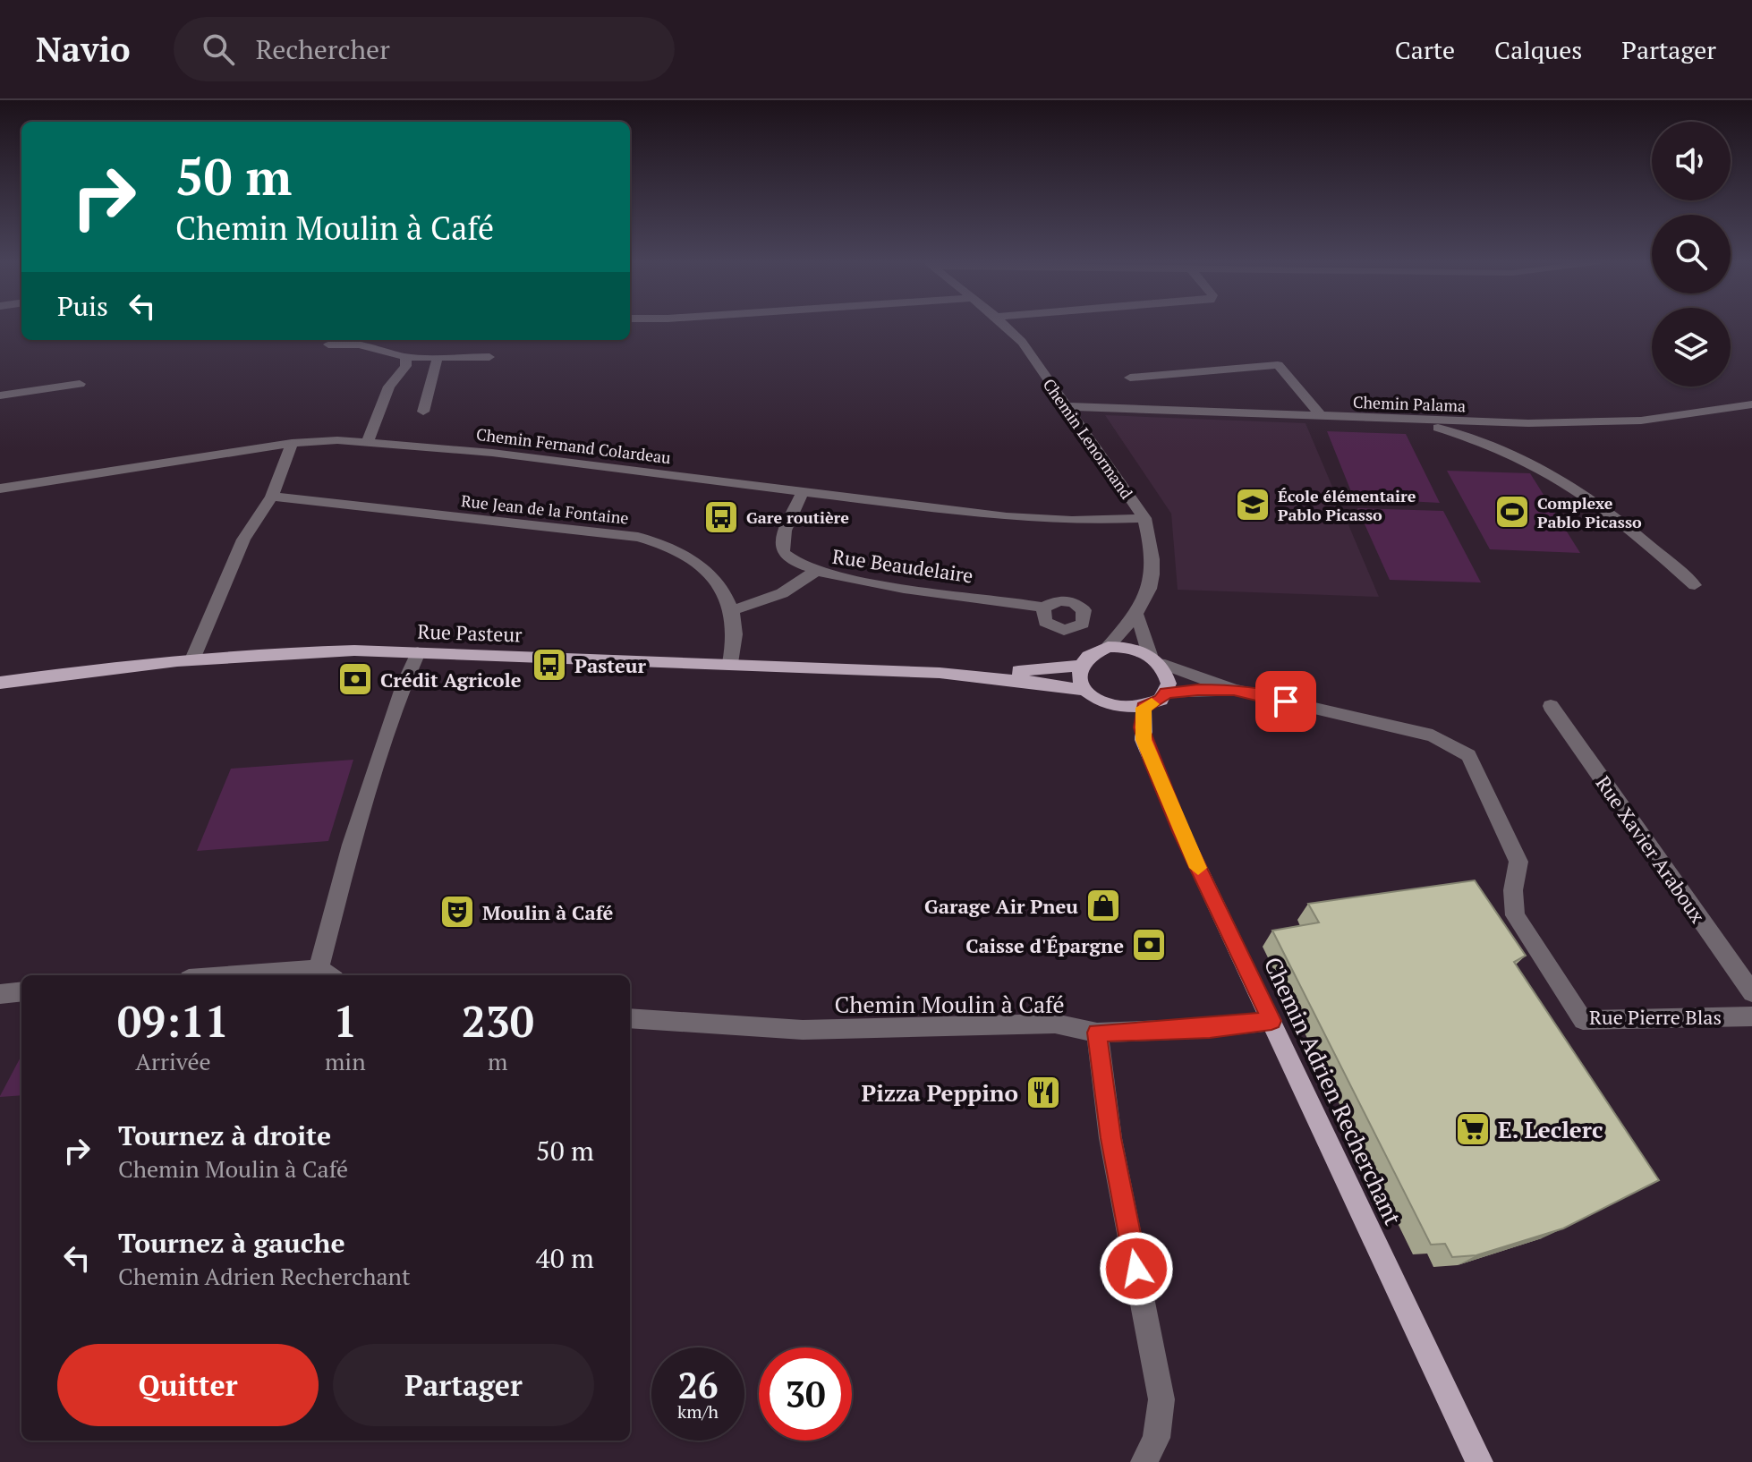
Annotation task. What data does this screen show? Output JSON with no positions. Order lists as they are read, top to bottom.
{
  "streets": {
    "main road": ["Rue Pasteur", "Chemin Adrien Recherchant"],
    "street": [
      "Chemin Palama",
      "Chemin Lenormand",
      "Chemin Fernand Colardeau",
      "Rue Jean de la Fontaine",
      "Rue Beaudelaire",
      "Rue Xavier Araboux",
      "Chemin Moulin à Café",
      "Rue Pierre Blas"
    ]
  },
  "crossings": [
    ["Chemin Palama", "Chemin Lenormand"],
    ["Chemin Lenormand", "Chemin Fernand Colardeau"],
    ["Chemin Lenormand", "Rue Pasteur"],
    ["Chemin Lenormand", "Rue Pierre Blas"],
    ["Chemin Lenormand", "Chemin Adrien Recherchant"],
    ["Chemin Fernand Colardeau", "Rue Beaudelaire"],
    ["Rue Jean de la Fontaine", "Rue Pasteur"],
    ["Rue Pasteur", "Rue Pierre Blas"],
    ["Rue Pasteur", "Chemin Adrien Recherchant"],
    ["Chemin Moulin à Café", "Chemin Adrien Recherchant"],
    ["Rue Pierre Blas", "Chemin Adrien Recherchant"]
  ],
  "places": {
    "school or university": ["École élémentaire Pablo Picasso"],
    "sports": ["Complexe Pablo Picasso"],
    "bus stop": ["Gare routière", "Pasteur"],
    "bank": ["Crédit Agricole", "Caisse d'Épargne"],
    "shop": ["Garage Air Pneu"],
    "theatre": ["Moulin à Café"],
    "restaurant": ["Pizza Peppino"],
    "supermarket": ["E. Leclerc"]
  },
  "page": {
    "header": "Navio",
    "search": "Rechercher",
    "nav": ["Carte", "Calques", "Partager"],
    "turn": ["50 m", "Chemin Moulin à Café"],
    "then": "Puis",
    "eta": [
      "09:11",
      "Arrivée",
      "1",
      "min",
      "230",
      "m"
    ],
    "list": [
      {
        "name": "Tournez à droite",
        "note": "Chemin Moulin à Café",
        "value": "50 m"
      },
      {
        "name": "Tournez à gauche",
        "note": "Chemin Adrien Recherchant",
        "value": "40 m"
      }
    ],
    "buttons": ["Quitter", "Partager"],
    "speed": "26 km/h",
    "limit": "30"
  }
}
